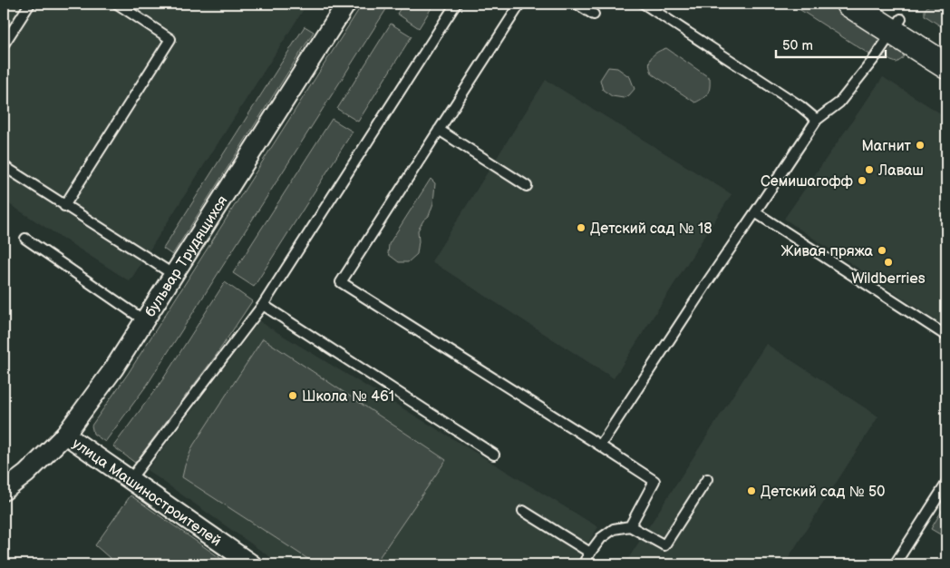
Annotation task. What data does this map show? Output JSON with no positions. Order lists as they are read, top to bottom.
{
  "streets": {
    "street": ["бульвар Трудящихся", "улица Машиностроителей"]
  },
  "crossings": [
    ["бульвар Трудящихся", "улица Машиностроителей"]
  ],
  "places": [
    "Магнит",
    "Лаваш",
    "Семишагофф",
    "Детский сад № 18",
    "Живая пряжа",
    "Wildberries",
    "Школа № 461",
    "Детский сад № 50"
  ],
  "scale_bar": "50 m"
}
